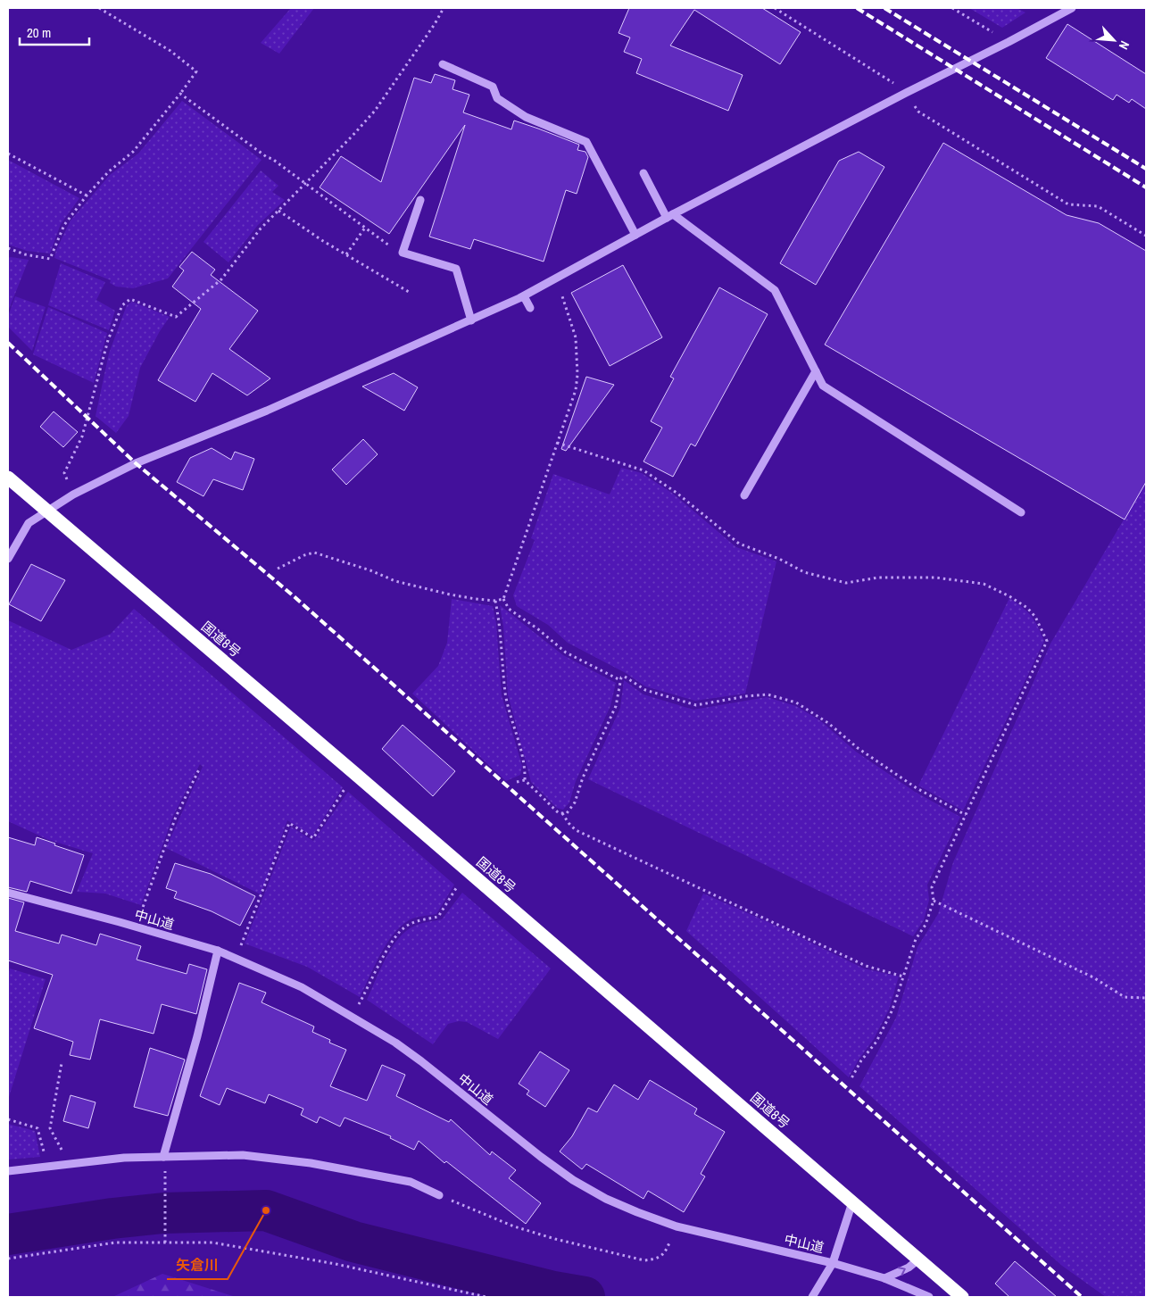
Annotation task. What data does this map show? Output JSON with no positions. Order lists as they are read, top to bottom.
{
  "streets": {
    "highway": ["国道8号"],
    "street": ["中山道"]
  },
  "places": ["矢倉川"],
  "scale_bar": "20 m",
  "north": "bottom right"
}
